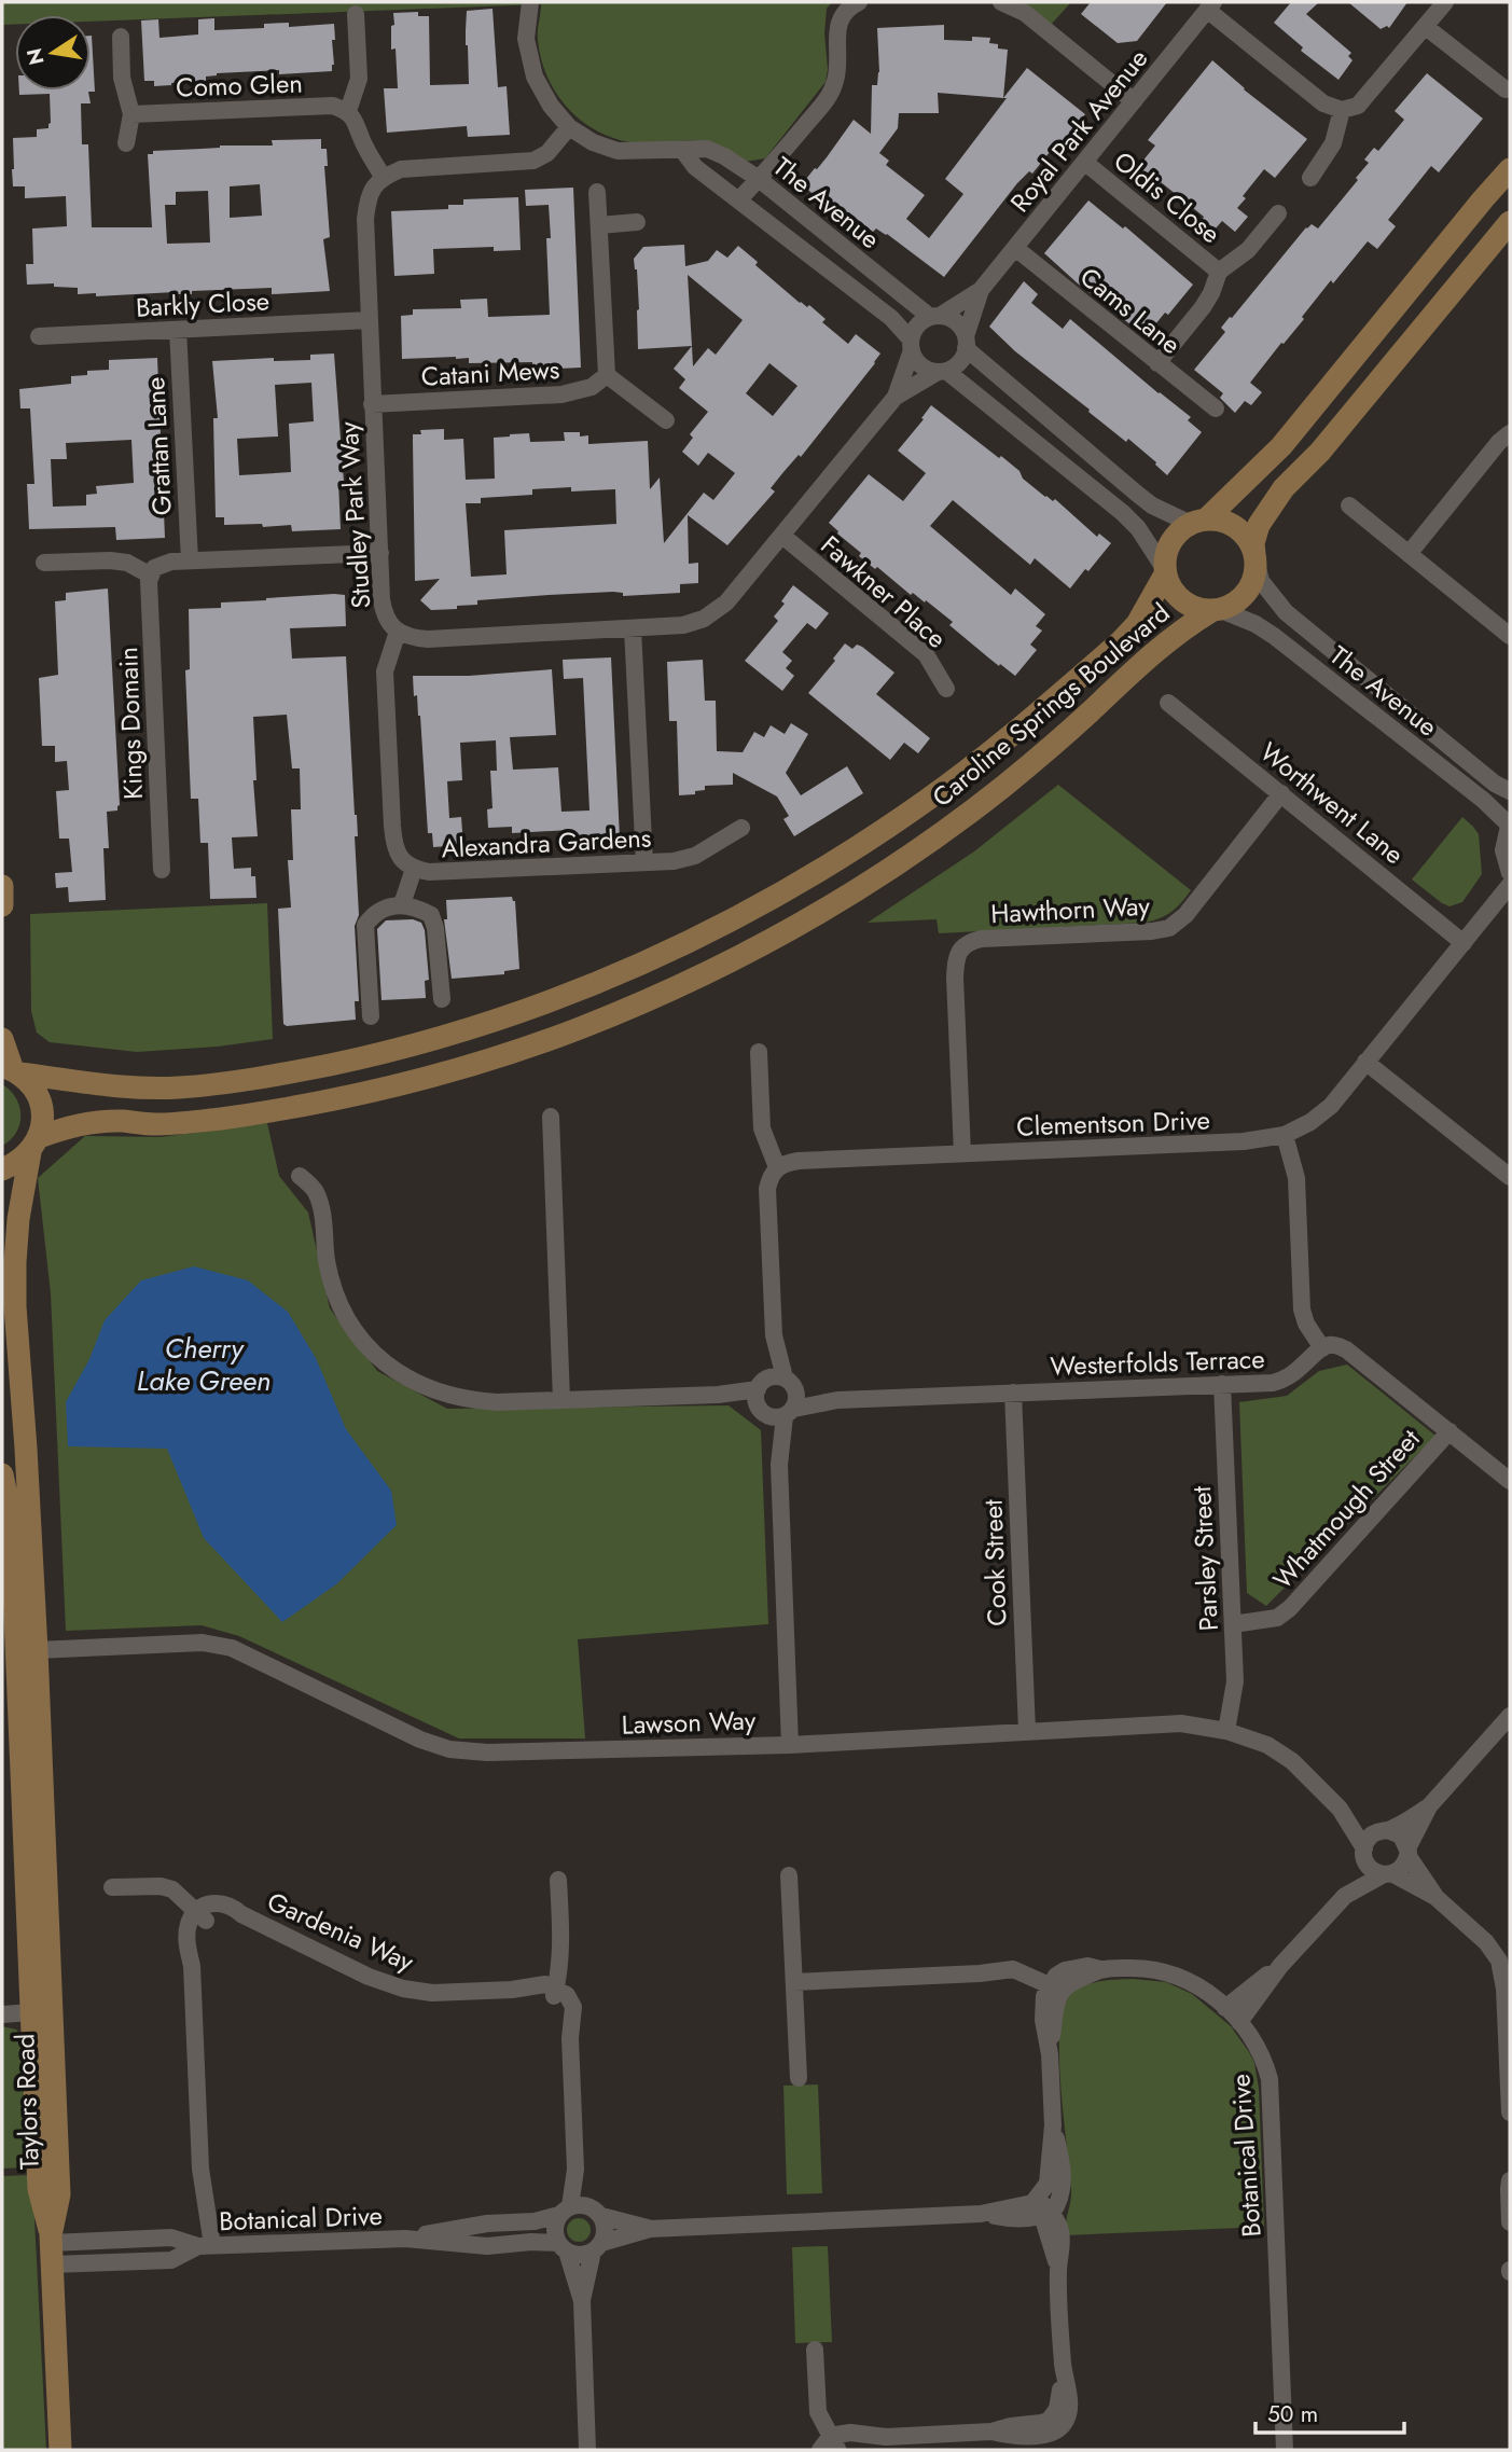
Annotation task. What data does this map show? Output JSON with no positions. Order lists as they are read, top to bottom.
{
  "streets": {
    "main road": ["Caroline Springs Boulevard", "Taylors Road"],
    "street": [
      "Como Glen",
      "Royal Park Avenue",
      "Oldis Close",
      "The Avenue",
      "Barkly Close",
      "Cams Lane",
      "Catani Mews",
      "Grattan Lane",
      "Studley Park Way",
      "Fawkner Place",
      "Kings Domain",
      "Worthwent Lane",
      "Alexandra Gardens",
      "Hawthorn Way",
      "Clementson Drive",
      "Westerfolds Terrace",
      "Whatmough Street",
      "Parsley Street",
      "Cook Street",
      "Lawson Way",
      "Gardenia Way",
      "Botanical Drive"
    ]
  },
  "crossings": [
    ["Royal Park Avenue", "Oldis Close"],
    ["Royal Park Avenue", "The Avenue"],
    ["Royal Park Avenue", "Cams Lane"],
    ["Royal Park Avenue", "Studley Park Way"],
    ["Oldis Close", "Cams Lane"],
    ["The Avenue", "Studley Park Way"],
    ["The Avenue", "Caroline Springs Boulevard"],
    ["Barkly Close", "Grattan Lane"],
    ["Barkly Close", "Studley Park Way"],
    ["Catani Mews", "Studley Park Way"],
    ["Studley Park Way", "Fawkner Place"],
    ["Studley Park Way", "Alexandra Gardens"],
    ["Caroline Springs Boulevard", "Taylors Road"],
    ["Worthwent Lane", "Hawthorn Way"],
    ["Worthwent Lane", "Clementson Drive"],
    ["Hawthorn Way", "Clementson Drive"],
    ["Westerfolds Terrace", "Parsley Street"],
    ["Westerfolds Terrace", "Cook Street"],
    ["Whatmough Street", "Parsley Street"],
    ["Parsley Street", "Lawson Way"],
    ["Cook Street", "Lawson Way"],
    ["Lawson Way", "Taylors Road"],
    ["Taylors Road", "Botanical Drive"]
  ],
  "water": ["Cherry Lake Green"],
  "scale_bar": "50 m",
  "north": "left"
}
